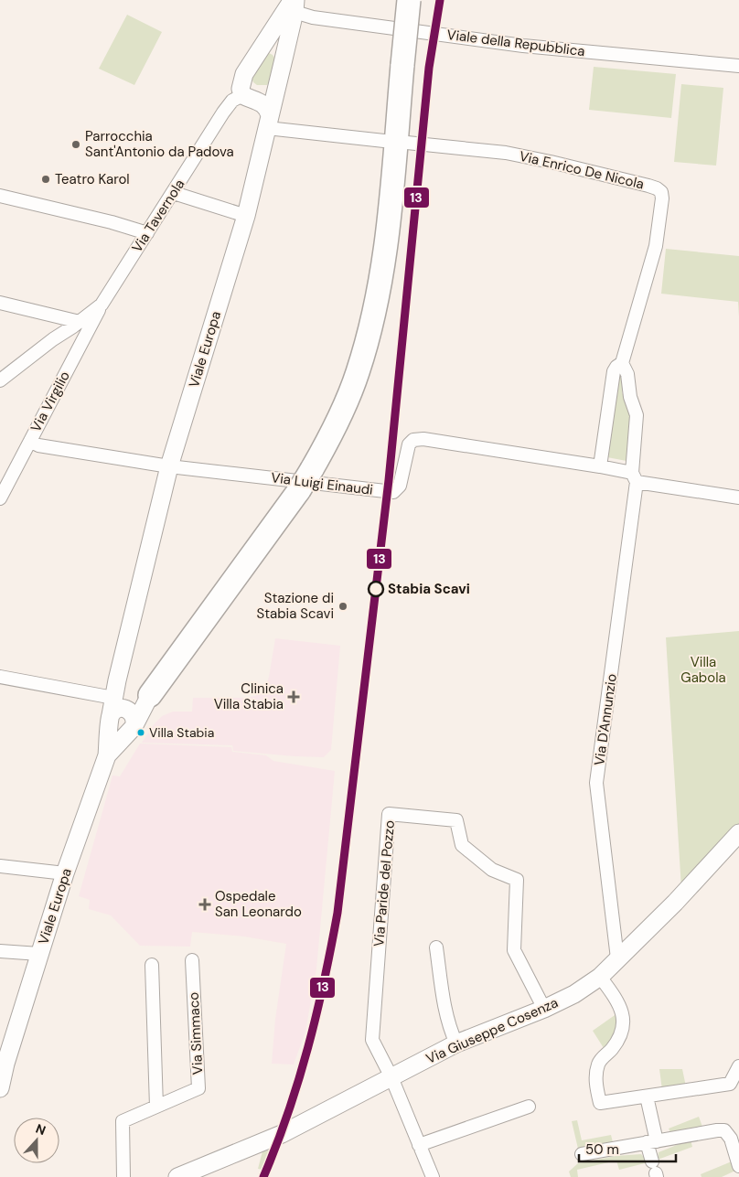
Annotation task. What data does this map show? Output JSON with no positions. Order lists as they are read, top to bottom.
{
  "streets": {
    "main road": ["Viale Europa", "Via Giuseppe Cosenza"],
    "street": [
      "Viale della Repubblica",
      "Via Enrico De Nicola",
      "Via Tavernola",
      "Via Virgilio",
      "Via Luigi Einaudi",
      "Via D'Annunzio",
      "Via Paride del Pozzo",
      "Via Simmaco"
    ]
  },
  "crossings": [
    ["Viale della Repubblica", "Viale Europa"],
    ["Via Enrico De Nicola", "Via Luigi Einaudi"],
    ["Via Tavernola", "Via Virgilio"],
    ["Viale Europa", "Via Luigi Einaudi"],
    ["Via D'Annunzio", "Via Giuseppe Cosenza"],
    ["Via Paride del Pozzo", "Via Giuseppe Cosenza"]
  ],
  "parks": ["Villa Gabola"],
  "places": {
    "other": [
      "Parrocchia Sant'Antonio da Padova",
      "Teatro Karol",
      "Stabia Scavi",
      "Stazione di Stabia Scavi",
      "Villa Stabia"
    ],
    "health": ["Clinica Villa Stabia", "Ospedale San Leonardo"]
  },
  "lines": ["transit line 13"],
  "scale_bar": "50 m",
  "north": "top"
}
